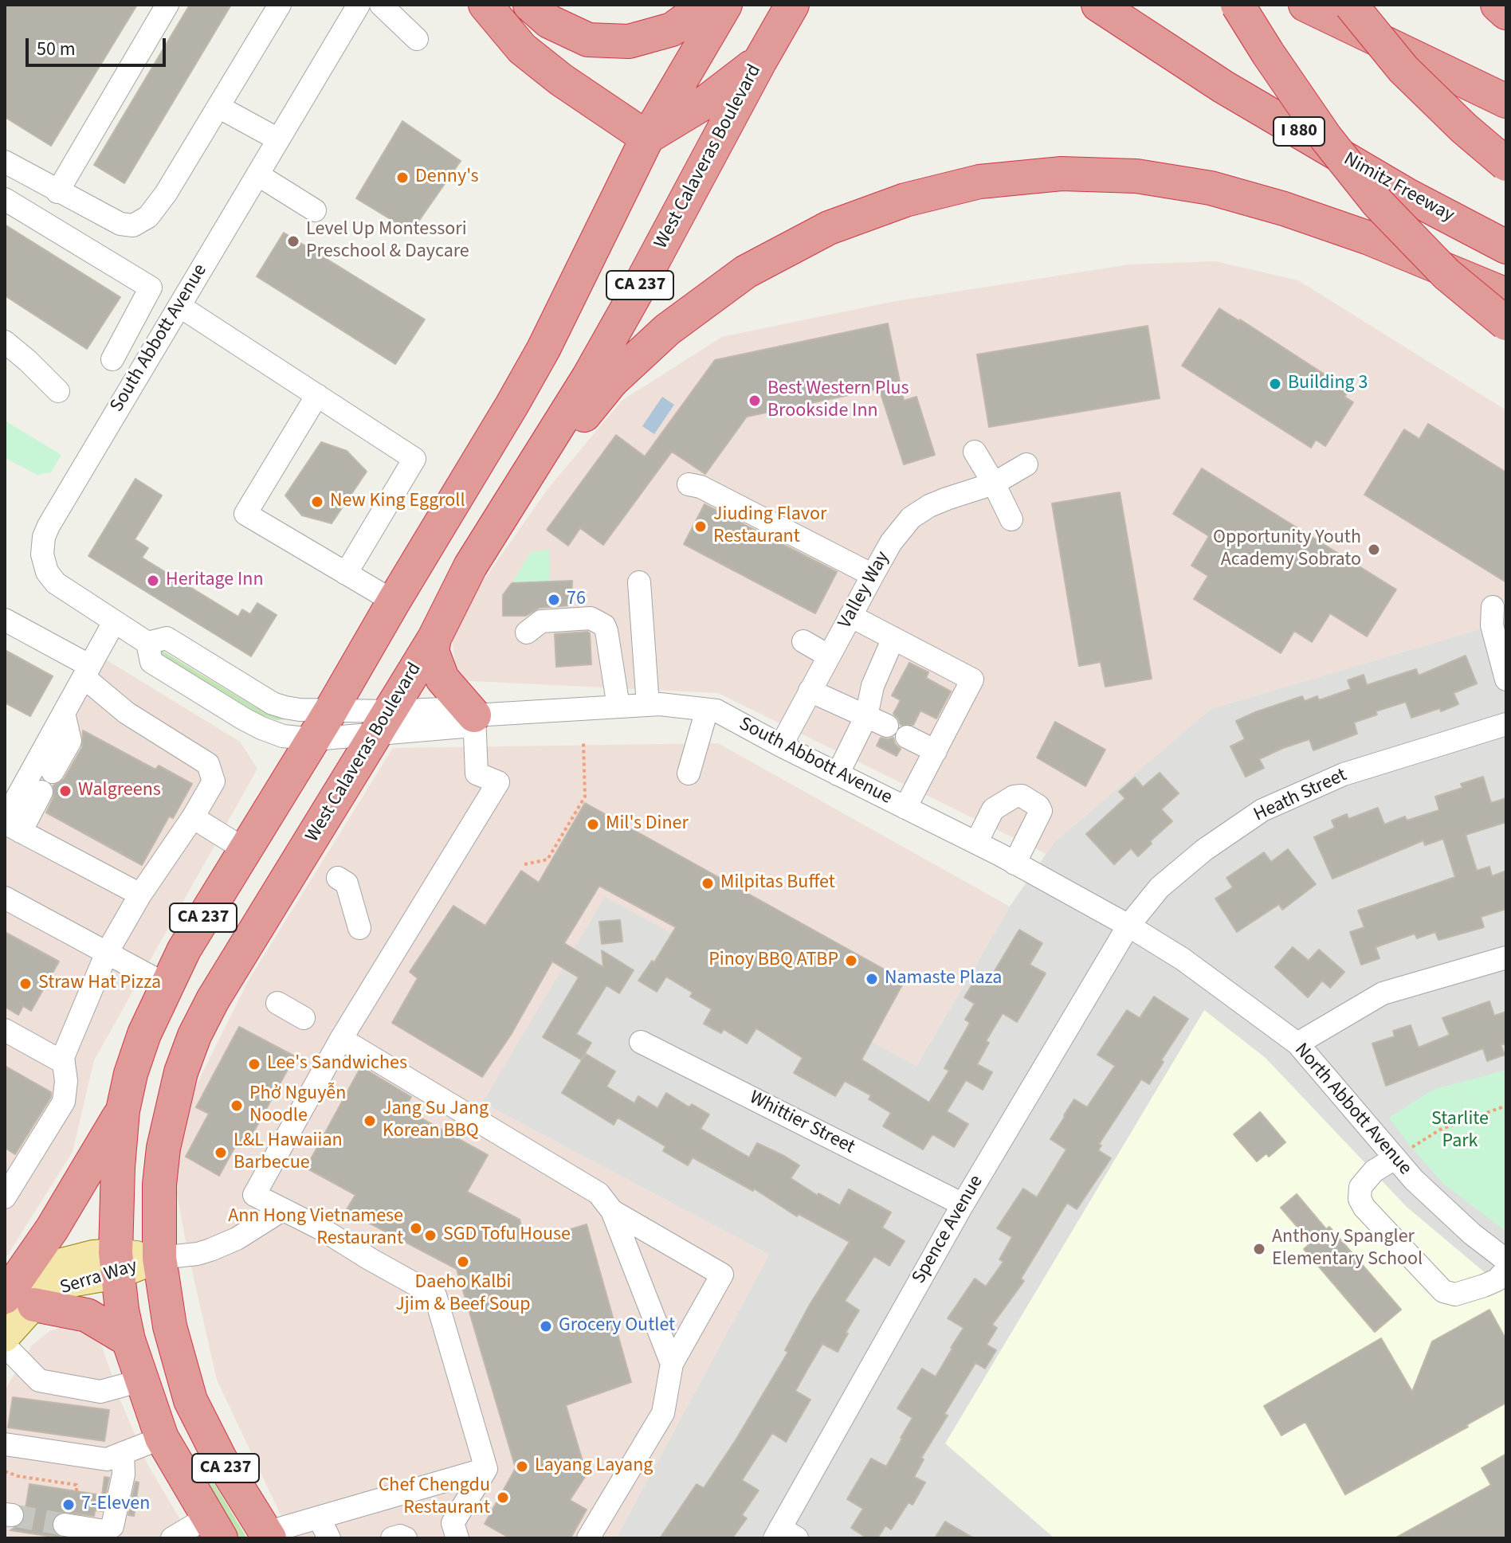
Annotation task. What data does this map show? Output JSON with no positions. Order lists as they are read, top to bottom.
{
  "streets": {
    "highway": [
      "I 880",
      "West Calaveras Boulevard",
      "Nimitz Freeway",
      "CA 237"
    ],
    "main road": ["Serra Way"],
    "street": [
      "South Abbott Avenue",
      "Valley Way",
      "Heath Street",
      "North Abbott Avenue",
      "Whittier Street",
      "Spence Avenue"
    ]
  },
  "crossings": [
    ["West Calaveras Boulevard", "South Abbott Avenue"],
    ["West Calaveras Boulevard", "Serra Way"],
    ["CA 237", "South Abbott Avenue"],
    ["CA 237", "Serra Way"],
    ["South Abbott Avenue", "Valley Way"],
    ["South Abbott Avenue", "Heath Street"],
    ["South Abbott Avenue", "North Abbott Avenue"],
    ["South Abbott Avenue", "Spence Avenue"],
    ["Heath Street", "North Abbott Avenue"],
    ["Heath Street", "Spence Avenue"],
    ["North Abbott Avenue", "Spence Avenue"],
    ["Whittier Street", "Spence Avenue"]
  ],
  "parks": ["Starlite Park"],
  "places": [
    "Denny's",
    "Level Up Montessori Preschool & Daycare",
    "Building 3",
    "Best Western Plus Brookside Inn",
    "New King Eggroll",
    "Jiuding Flavor Restaurant",
    "Opportunity Youth Academy Sobrato",
    "Heritage Inn",
    "76",
    "Walgreens",
    "Mil's Diner",
    "Milpitas Buffet",
    "Pinoy BBQ ATBP",
    "Namaste Plaza",
    "Straw Hat Pizza",
    "Lee's Sandwiches",
    "Phở Nguyễn Noodle",
    "Jang Su Jang Korean BBQ",
    "L&L Hawaiian Barbecue",
    "Ann Hong Vietnamese Restaurant",
    "SGD Tofu House",
    "Anthony Spangler Elementary School",
    "Daeho Kalbi Jjim & Beef Soup",
    "Grocery Outlet",
    "Layang Layang",
    "Chef Chengdu Restaurant",
    "7-Eleven"
  ],
  "scale_bar": "50 m"
}
